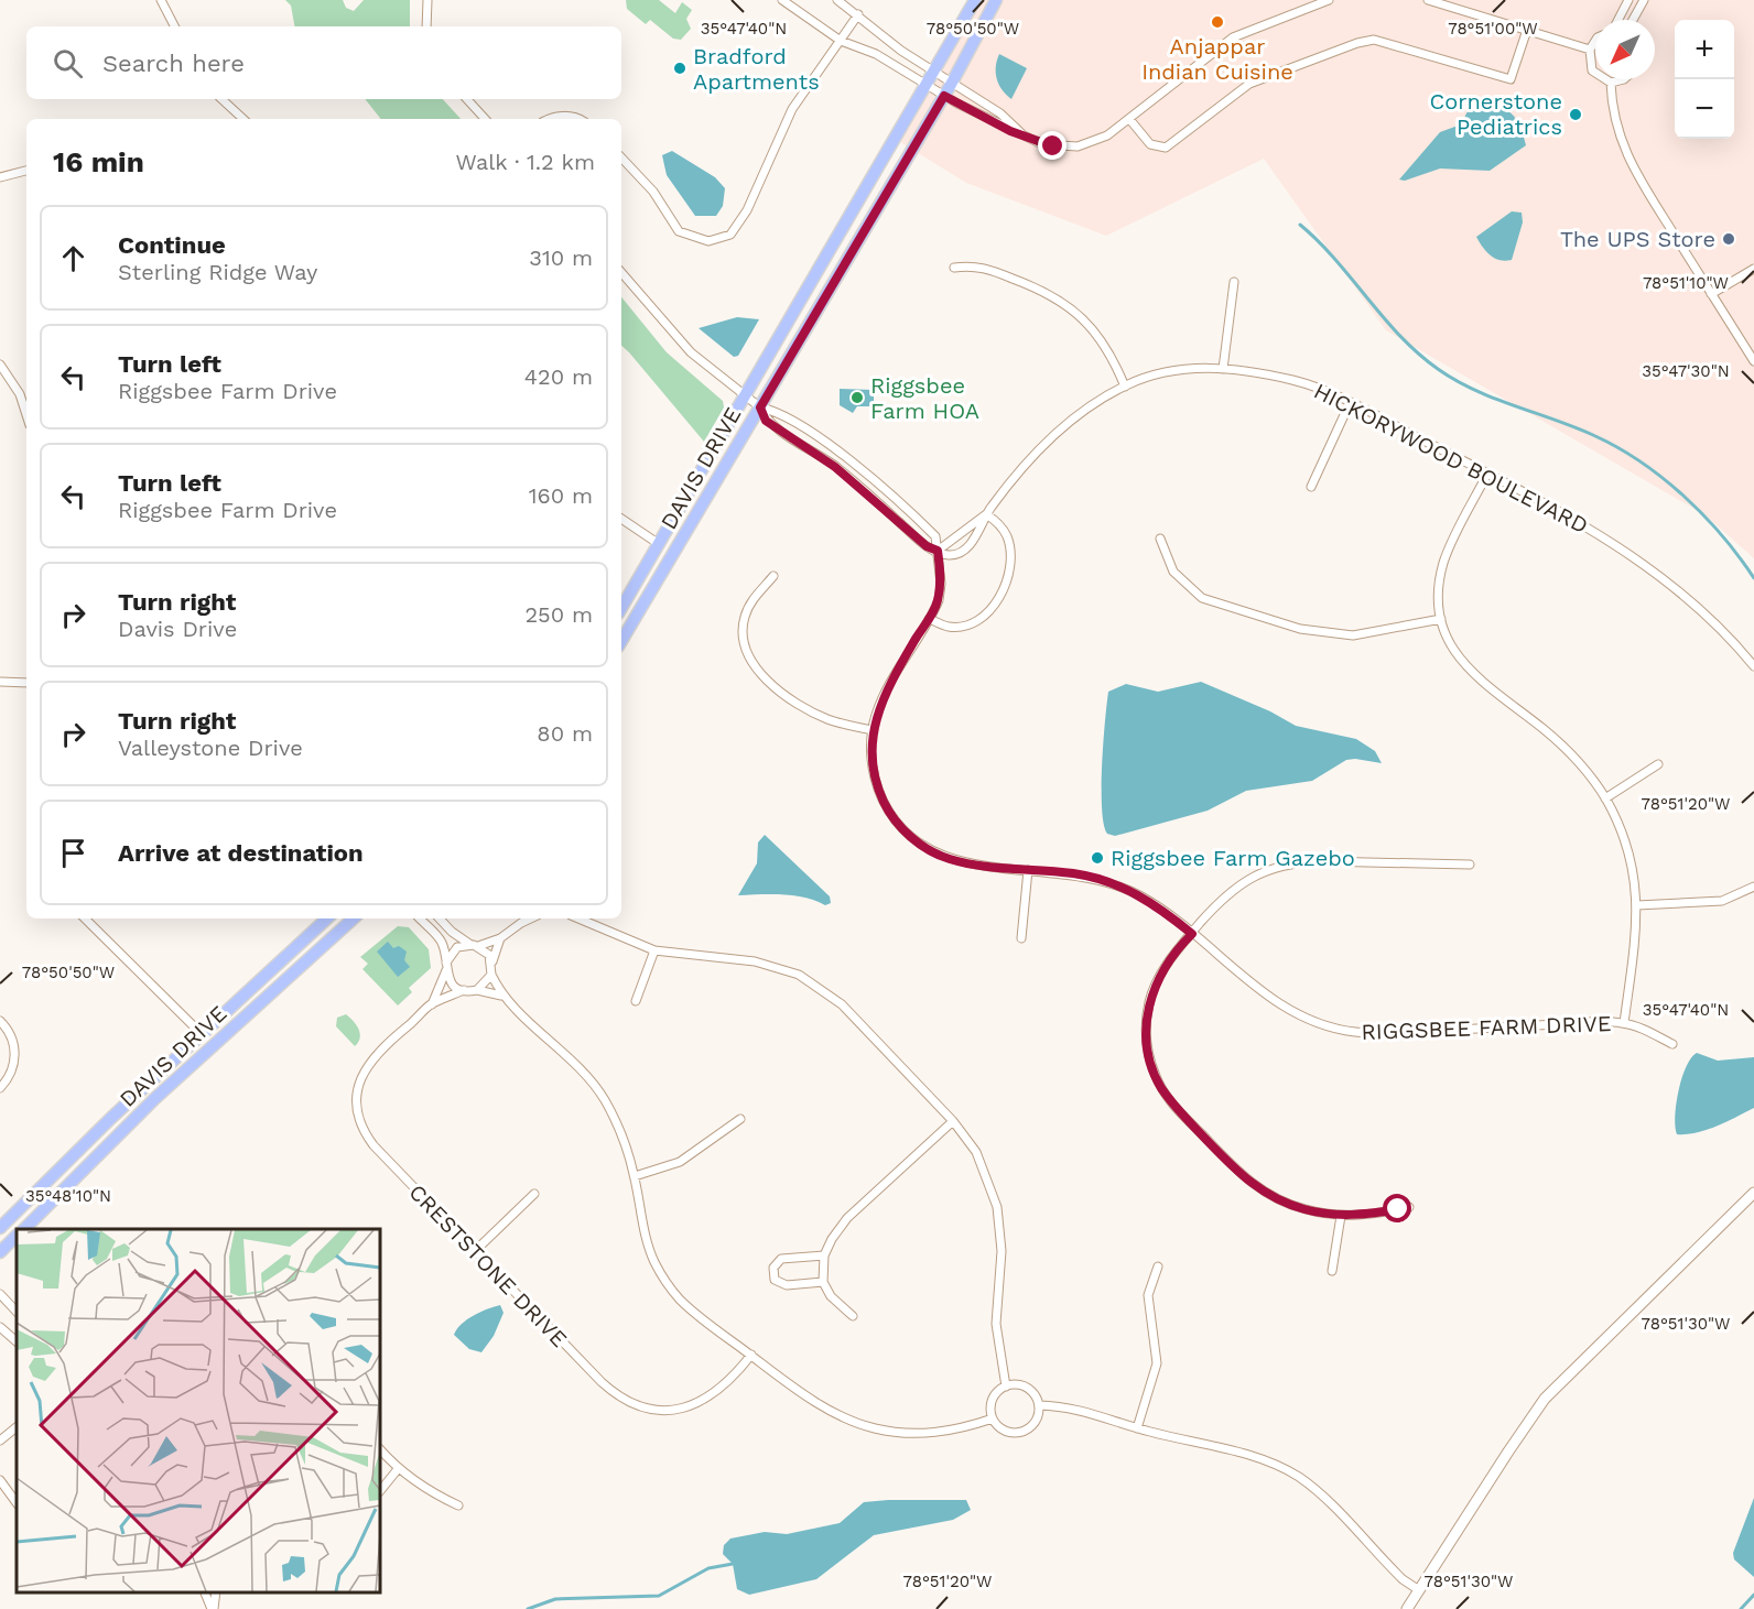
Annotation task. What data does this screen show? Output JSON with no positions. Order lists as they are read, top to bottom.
{
  "streets": {
    "main road": ["DAVIS DRIVE"],
    "street": ["HICKORYWOOD BOULEVARD", "RIGGSBEE FARM DRIVE", "CRESTSTONE DRIVE"]
  },
  "crossings": [
    ["HICKORYWOOD BOULEVARD", "RIGGSBEE FARM DRIVE"],
    ["DAVIS DRIVE", "RIGGSBEE FARM DRIVE"]
  ],
  "places": [
    "Anjappar Indian Cuisine",
    "Bradford Apartments",
    "Cornerstone Pediatrics",
    "The UPS Store",
    "Riggsbee Farm HOA",
    "Riggsbee Farm Gazebo"
  ],
  "north": "bottom left",
  "page": {
    "map_buttons": ["+", "−"],
    "search": "Search here",
    "heading": ["16 min", "Walk · 1.2 km"],
    "list": [
      ["Continue", "Sterling Ridge Way", "310 m"],
      ["Turn left", "Riggsbee Farm Drive", "420 m"],
      ["Turn left", "Riggsbee Farm Drive", "160 m"],
      ["Turn right", "Davis Drive", "250 m"],
      ["Turn right", "Valleystone Drive", "80 m"],
      "Arrive at destination"
    ]
  },
  "coordinates": [
    "35°47'40\"N",
    "78°50'50\"W",
    "78°51'00\"W",
    "78°51'10\"W",
    "35°47'30\"N",
    "78°51'20\"W",
    "35°48'10\"N",
    "78°51'30\"W"
  ]
}
